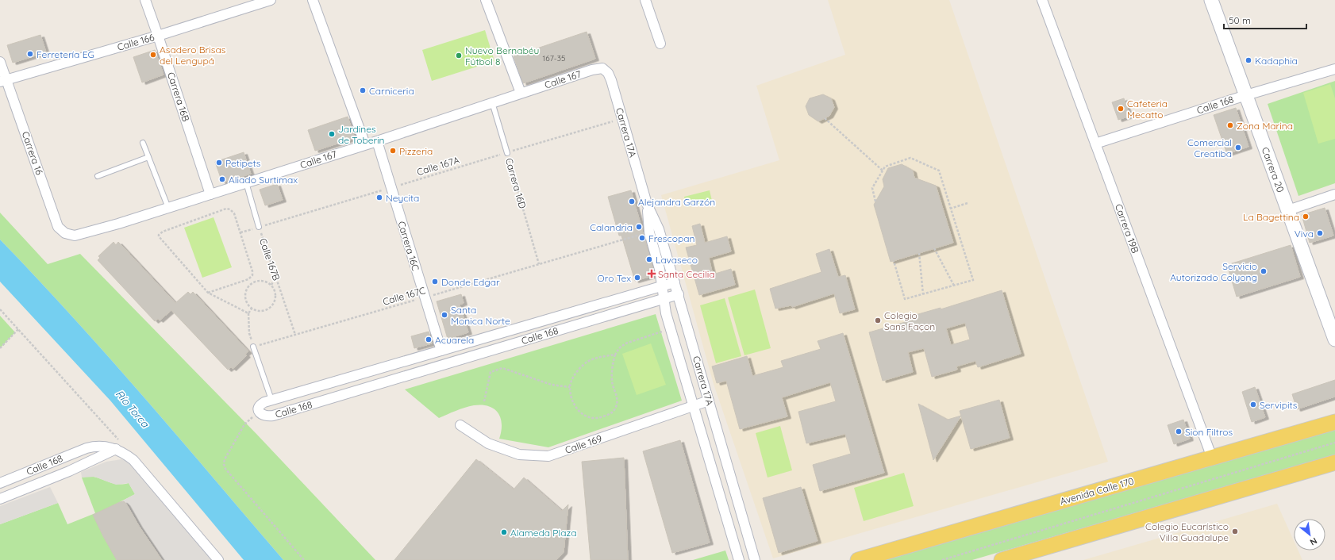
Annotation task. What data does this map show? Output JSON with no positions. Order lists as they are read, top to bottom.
{
  "streets": {
    "main road": ["Carrera 20", "Avenida Calle 170"],
    "street": [
      "Calle 166",
      "Calle 167",
      "Carrera 16B",
      "Calle 168",
      "Carrera 17A",
      "Carrera 16",
      "Carrera 19B",
      "Carrera 16C",
      "Calle 169"
    ],
    "lane": ["Carrera 16D", "Calle 167B"],
    "path": ["Calle 167A", "Calle 167C"]
  },
  "crossings": [
    ["Calle 166", "Carrera 16B"],
    ["Calle 166", "Carrera 16"],
    ["Calle 167", "Carrera 16B"],
    ["Calle 167", "Carrera 17A"],
    ["Calle 167", "Carrera 16"],
    ["Calle 167", "Carrera 16D"],
    ["Calle 167", "Carrera 16C"],
    ["Calle 167", "Calle 167B"],
    ["Calle 168", "Carrera 17A"],
    ["Calle 168", "Carrera 20"],
    ["Calle 168", "Carrera 19B"],
    ["Calle 168", "Carrera 16C"],
    ["Carrera 17A", "Calle 167A"],
    ["Carrera 17A", "Calle 167C"],
    ["Carrera 17A", "Calle 169"],
    ["Calle 167A", "Carrera 16D"],
    ["Calle 167A", "Carrera 16C"],
    ["Calle 167A", "Calle 167B"],
    ["Carrera 16D", "Calle 167C"],
    ["Carrera 19B", "Avenida Calle 170"],
    ["Carrera 16C", "Calle 167C"],
    ["Calle 167B", "Calle 167C"]
  ],
  "water": ["Río Torca"],
  "places": {
    "other": [
      "Ferretería EG",
      "Asadero Brisas del Lengupá",
      "Nuevo Bernabéu Fútbol 8",
      "Kadaphia",
      "Carniceria",
      "Cafeteria Mecatto",
      "Zona Marina",
      "Jardines de Toberin",
      "Comercial Creatiba",
      "Pizzeria",
      "Petipets",
      "Aliado Surtimax",
      "Neycita",
      "Alejandra Garzón",
      "La Bagettina",
      "Calandria",
      "Viva",
      "Frescopan",
      "Lavaseco",
      "Servicio Autorizado Colyong",
      "Oro Tex",
      "Donde Edgar",
      "Santa Monica Norte",
      "Colegio Sans Façon",
      "Acuarela",
      "Servipits",
      "Sion Filtros",
      "Colegio Eucarístico Villa Guadalupe",
      "Alameda Plaza"
    ],
    "health": ["Santa Cecilia"]
  },
  "house_numbers": ["167-35"],
  "scale_bar": "50 m",
  "north": "bottom right"
}
